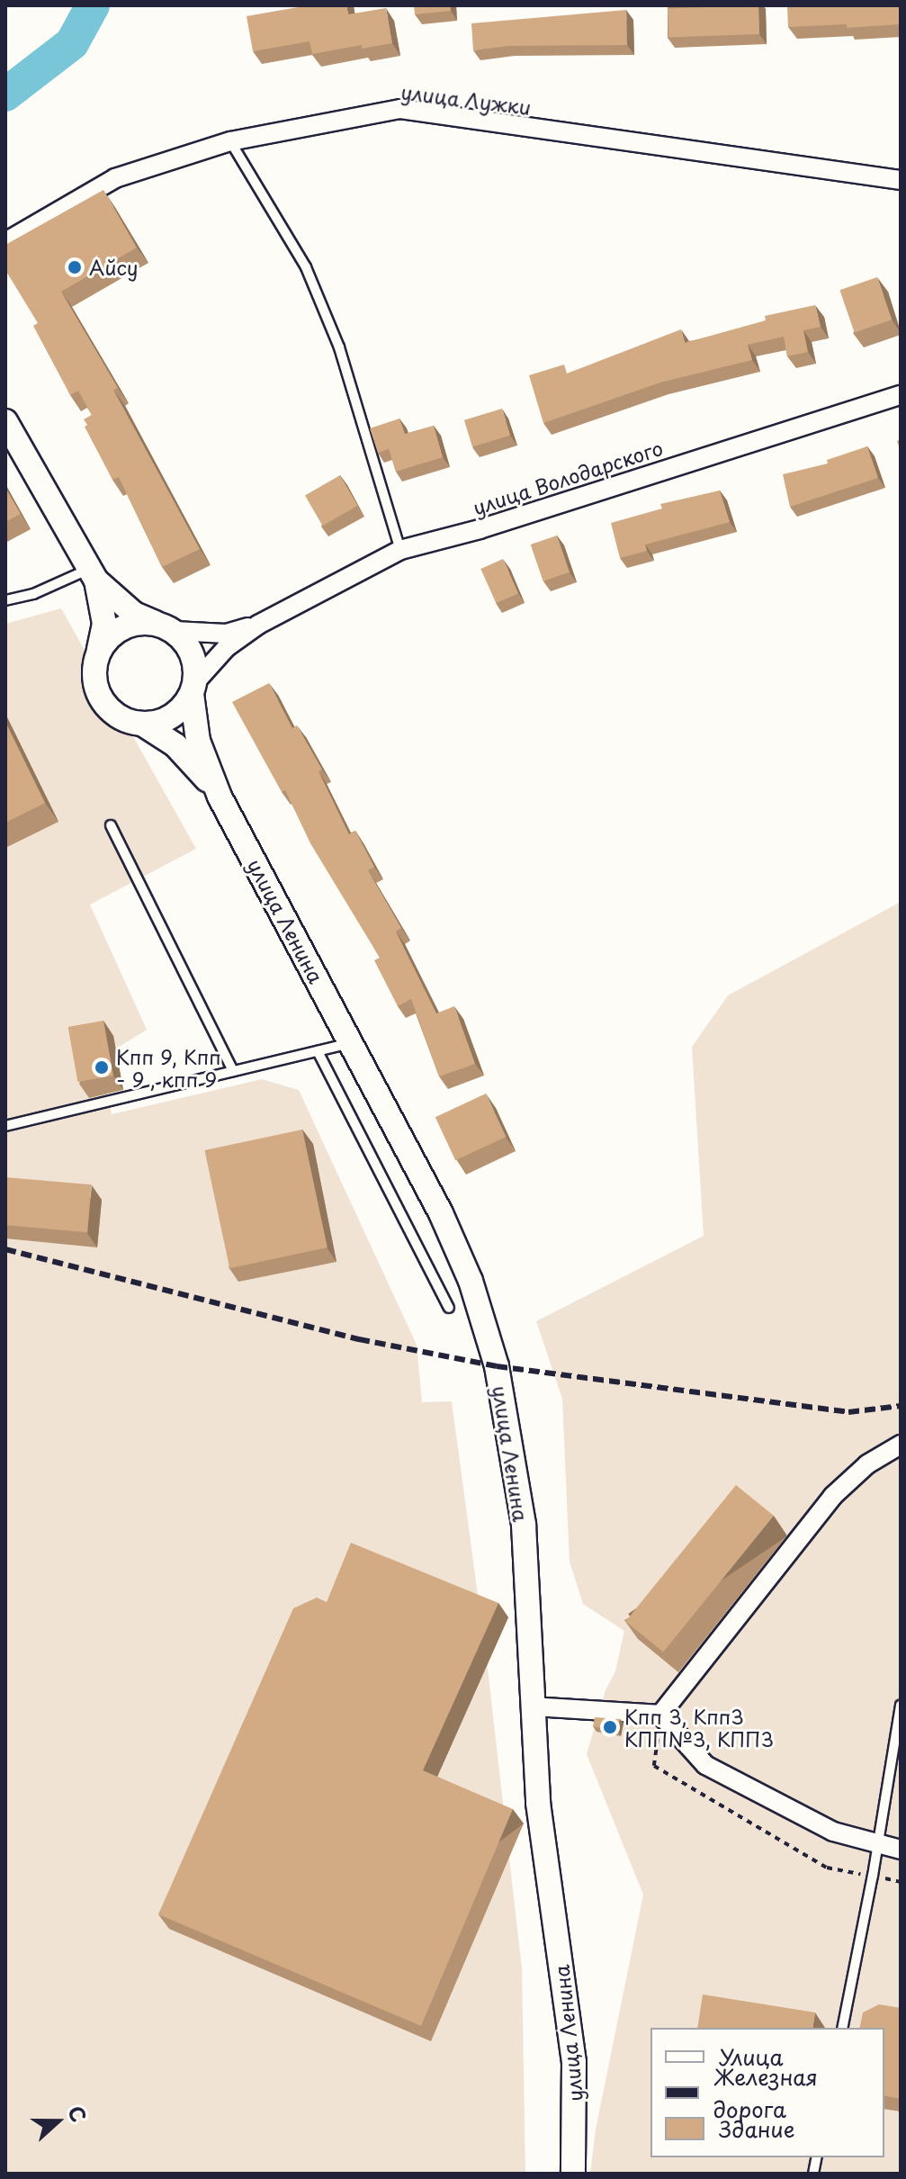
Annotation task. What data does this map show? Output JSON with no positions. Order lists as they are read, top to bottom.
{
  "streets": {
    "street": ["улица Лужки", "улица Володарского", "улица Ленина"]
  },
  "places": ["Айсу", "Кпп 9, Кпп - 9 , кпп 9", "Кпп 3, Кпп3 КПП№3, КПП3"],
  "legend": ["Улица", "Железная дорога", "Здание"],
  "north": "right"
}
